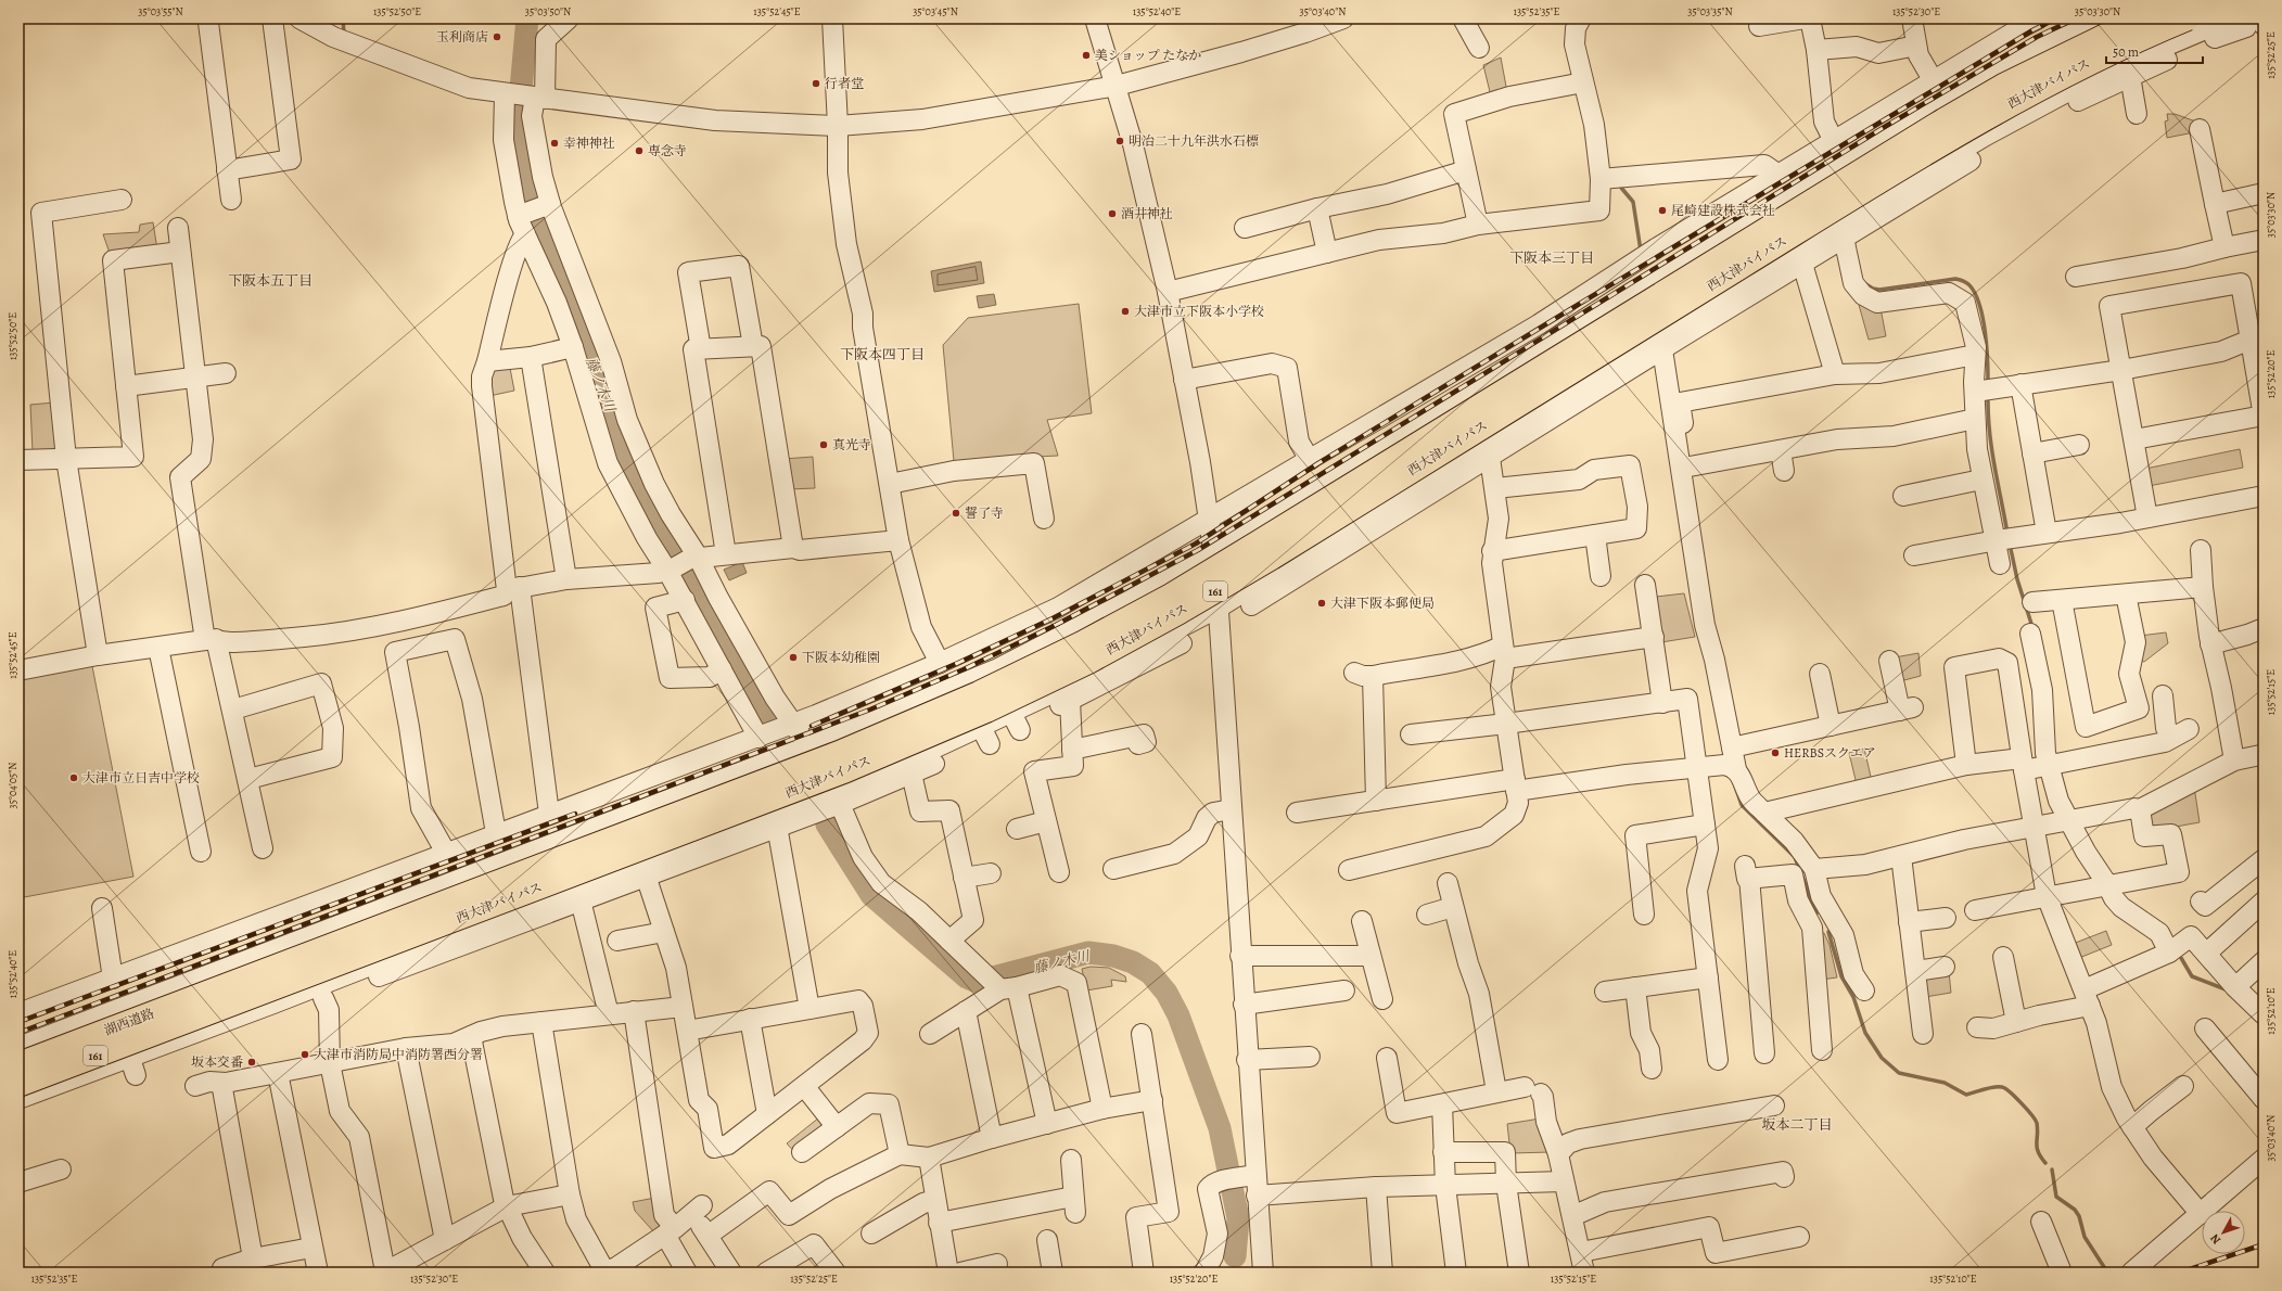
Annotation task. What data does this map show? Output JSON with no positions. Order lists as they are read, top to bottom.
{
  "streets": {
    "highway": ["西大津バイパス", "161", "湖西道路"]
  },
  "crossings": [
    ["西大津バイパス", "湖西道路"]
  ],
  "districts": [
    "下阪本三丁目",
    "下阪本五丁目",
    "下阪本四丁目",
    "坂本二丁目"
  ],
  "water": ["藤ノ木川"],
  "places": [
    "玉利商店",
    "美ショップ たなか",
    "行者堂",
    "明冶二十九年洪水石標",
    "幸神神社",
    "専念寺",
    "尾崎建設株式会社",
    "酒井神社",
    "大津市立下阪本小学校",
    "真光寺",
    "誓了寺",
    "大津下阪本郵便局",
    "下阪本幼稚園",
    "HERBSスクエア",
    "大津市立日吉中学校",
    "大津市消防局中消防署西分署",
    "坂本交番"
  ],
  "scale_bar": "50 m",
  "north": "bottom left",
  "coordinates": [
    "35°03'55\"N",
    "135°52'50\"E",
    "35°03'50\"N",
    "135°52'45\"E",
    "35°03'45\"N",
    "135°52'40\"E",
    "35°03'40\"N",
    "135°52'35\"E",
    "35°03'35\"N",
    "135°52'30\"E",
    "35°03'30\"N",
    "135°52'25\"E",
    "135°52'20\"E",
    "135°52'15\"E",
    "35°04'05\"N",
    "135°52'10\"E"
  ]
}
